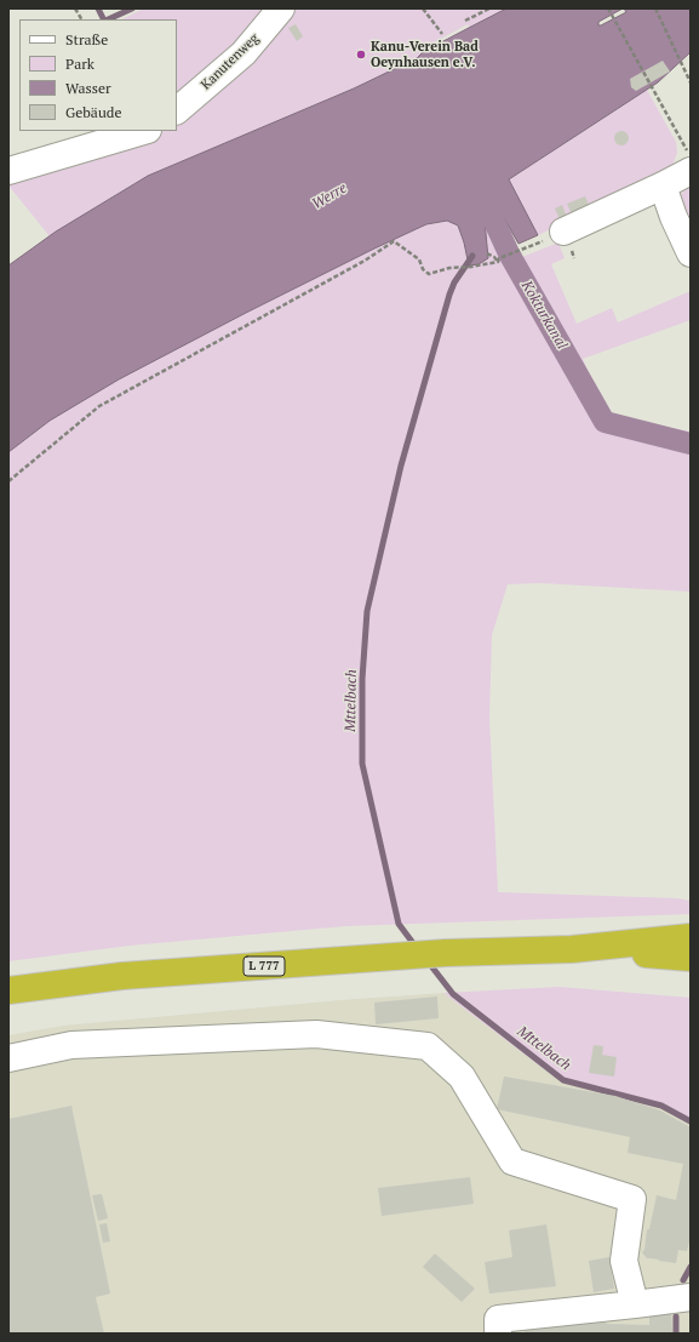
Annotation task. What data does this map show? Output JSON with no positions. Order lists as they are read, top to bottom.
{
  "streets": {
    "highway": ["L 777"],
    "street": ["Kanutenweg"]
  },
  "water": ["Werre", "Kokturkanal", "Mttelbach"],
  "places": ["Kanu-Verein Bad Oeynhausen e.V."],
  "legend": [
    "Straße",
    "Park",
    "Wasser",
    "Gebäude"
  ]
}
